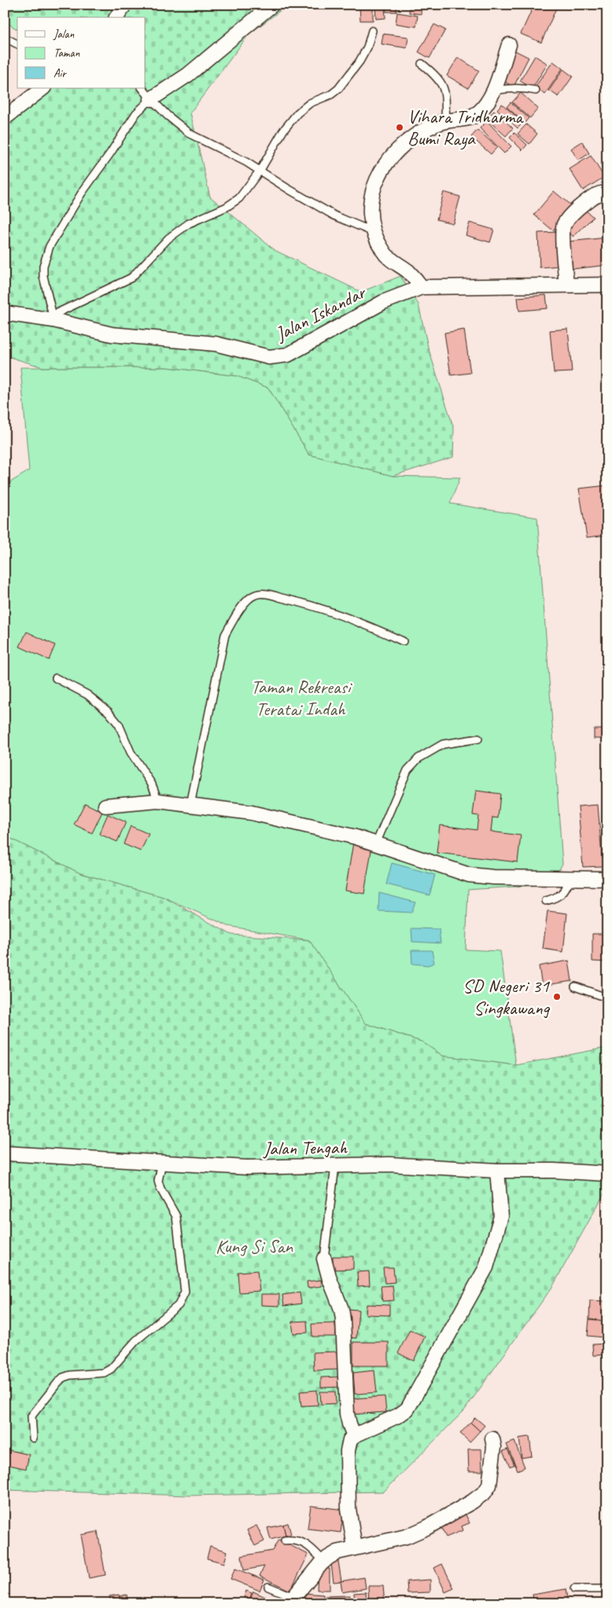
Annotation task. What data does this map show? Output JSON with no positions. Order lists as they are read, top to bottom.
{
  "streets": {
    "street": ["Jalan Iskandar", "Jalan Tengah"]
  },
  "parks": ["Taman Rekreasi Teratai Indah", "Kung Si San"],
  "places": ["Vihara Tridharma Bumi Raya", "SD Negeri 31 Singkawang"],
  "legend": ["Jalan", "Taman", "Air"]
}
